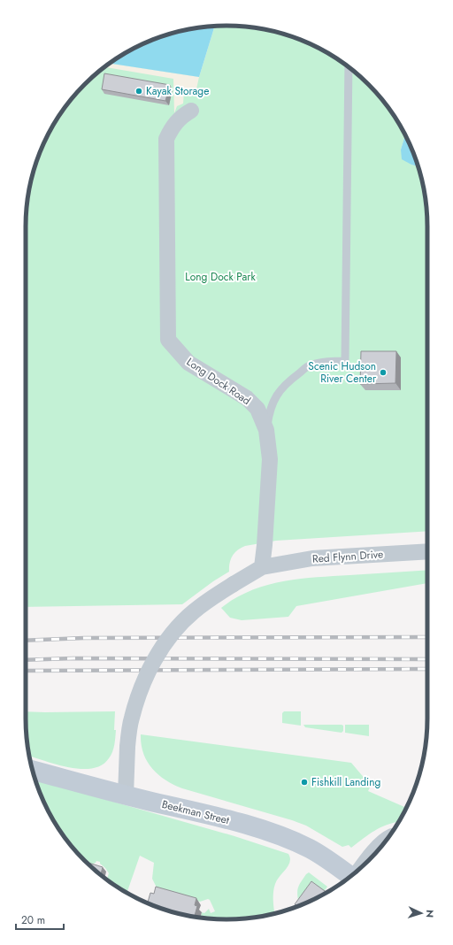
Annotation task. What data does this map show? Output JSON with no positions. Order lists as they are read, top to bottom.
{
  "streets": {
    "street": ["Long Dock Road", "Red Flynn Drive", "Beekman Street"]
  },
  "crossings": [
    ["Long Dock Road", "Red Flynn Drive"]
  ],
  "parks": ["Long Dock Park"],
  "places": ["Kayak Storage", "Scenic Hudson River Center", "Fishkill Landing"],
  "scale_bar": "20 m",
  "north": "right"
}
